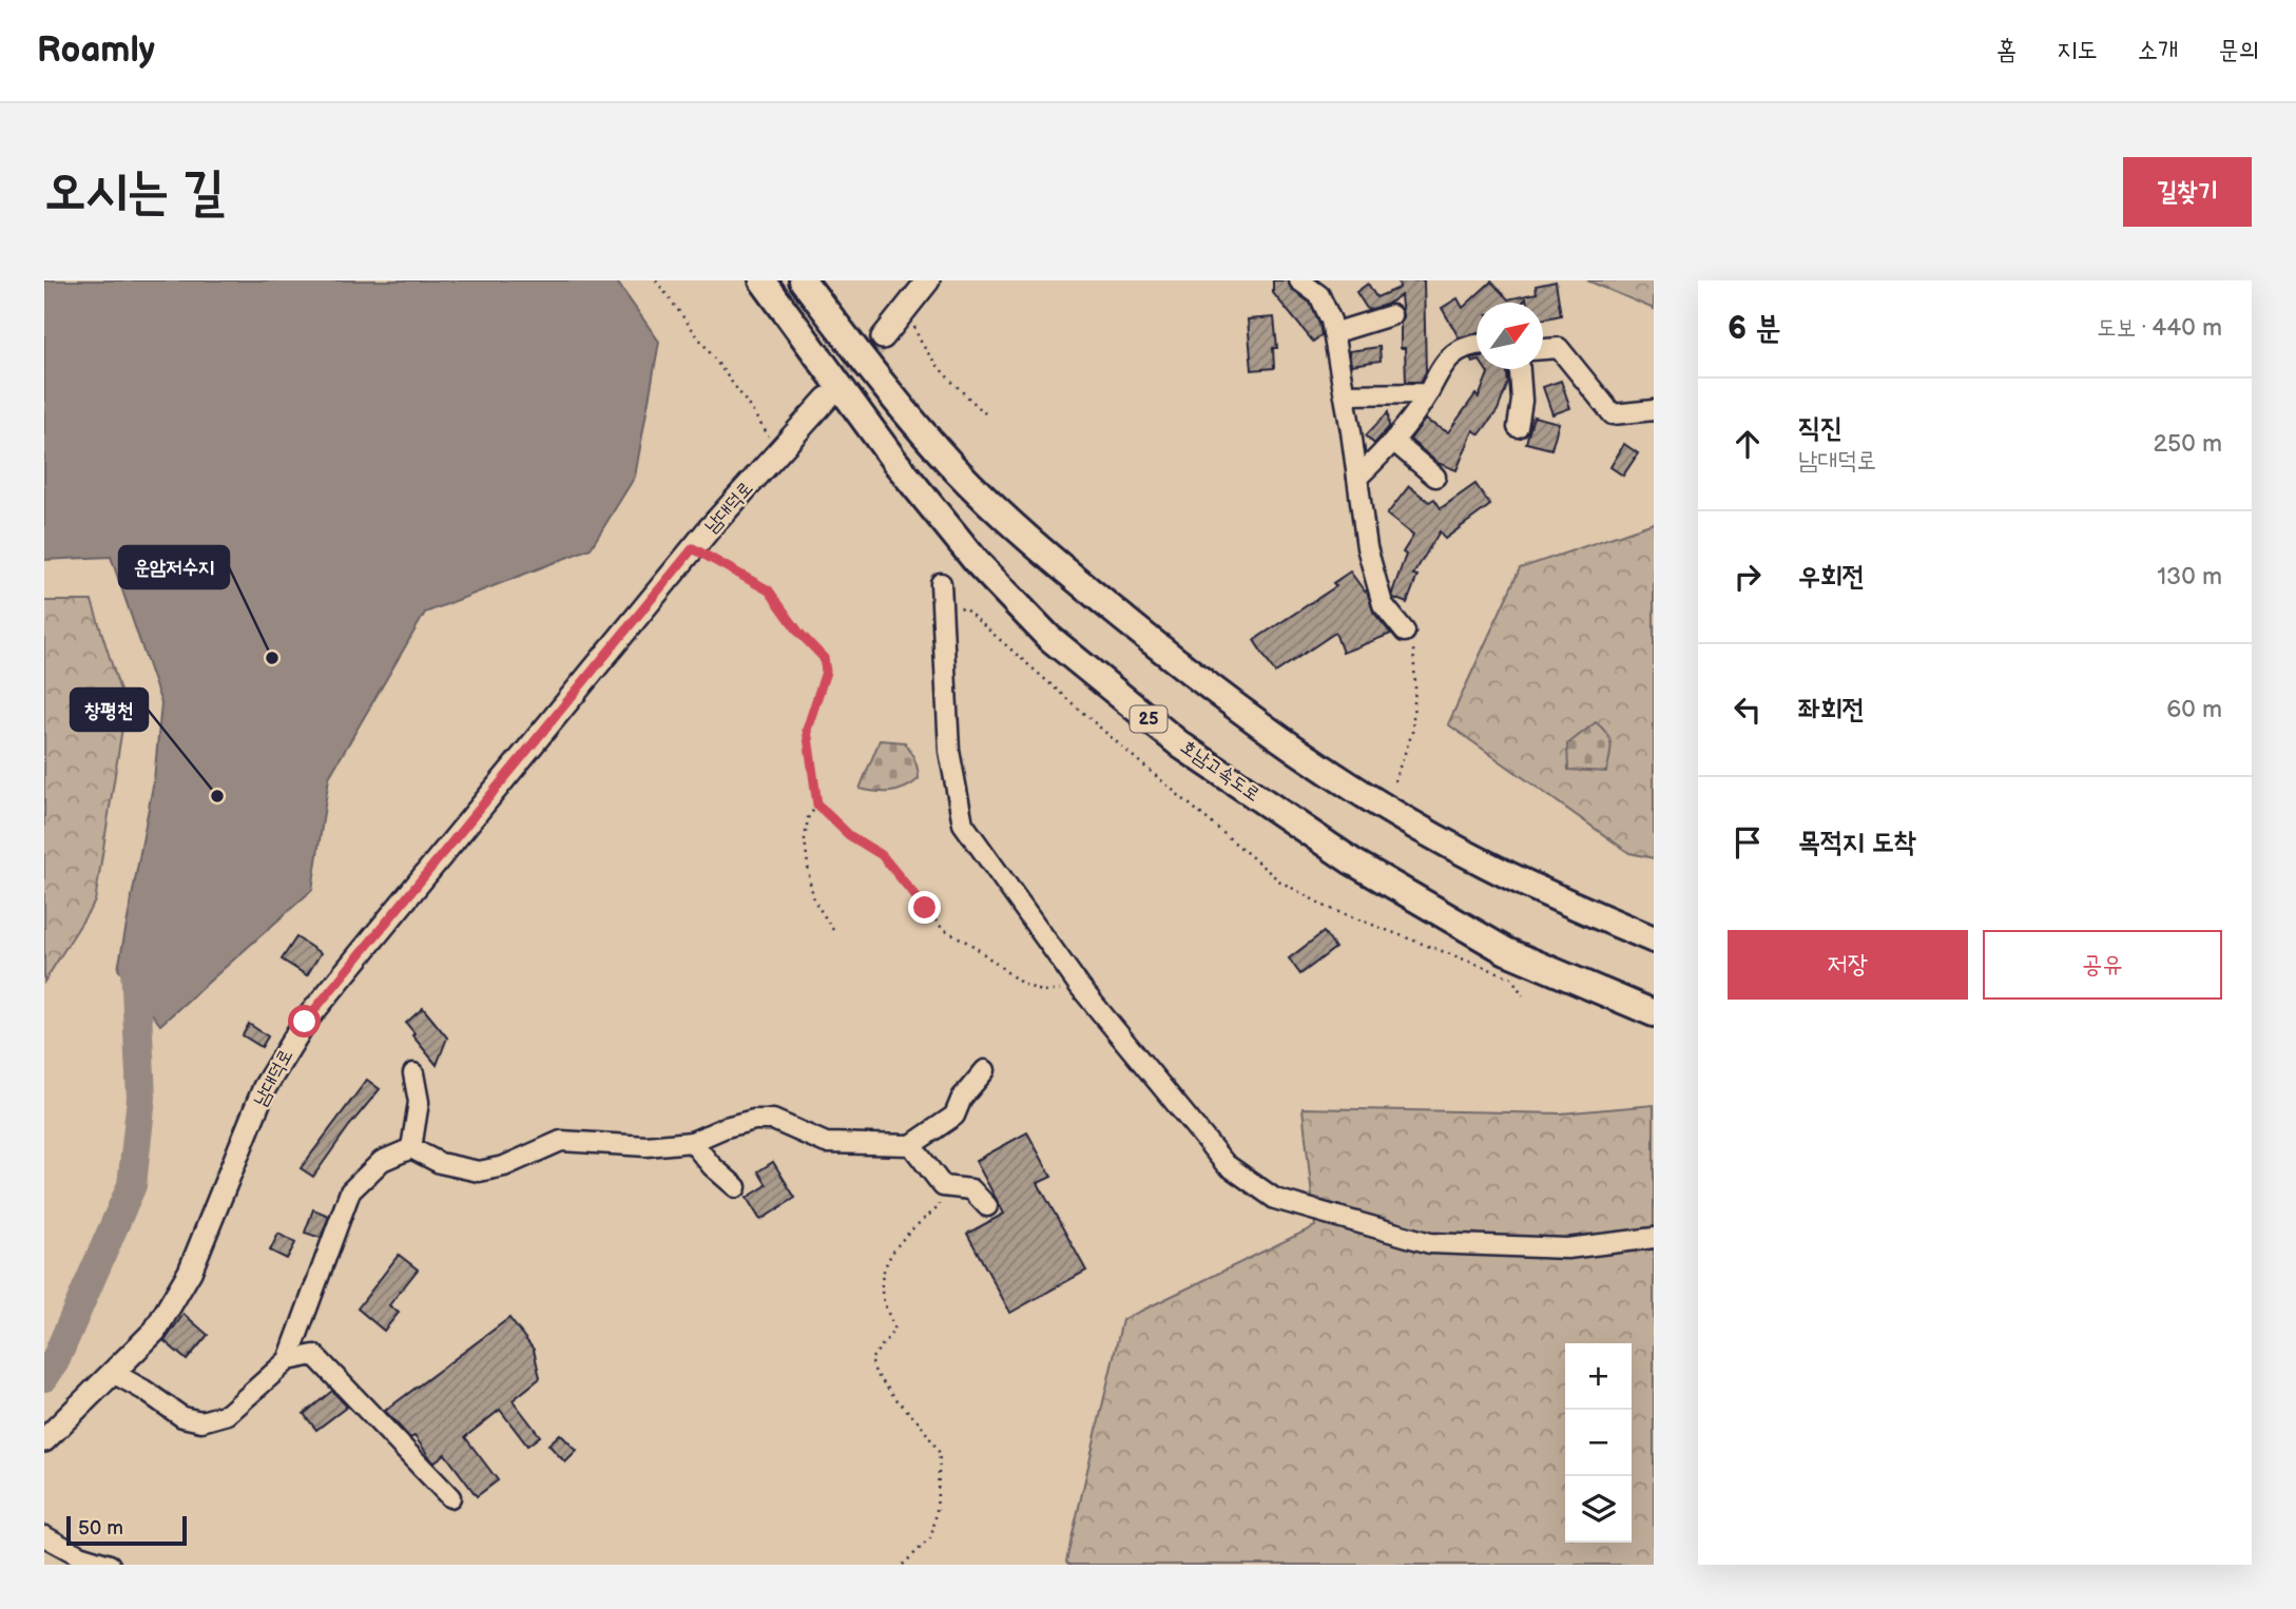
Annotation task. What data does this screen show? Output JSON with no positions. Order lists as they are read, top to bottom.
{
  "streets": {
    "highway": ["25", "호남고속도로"],
    "main road": ["남대덕로"]
  },
  "places": ["운암저수지", "창평천"],
  "scale_bar": "50 m",
  "north": "top right",
  "page": {
    "header": "Roamly",
    "nav": [
      "홈",
      "지도",
      "소개",
      "문의"
    ],
    "buttons": [
      "길찾기",
      ["저장", "공유"]
    ],
    "title": "오시는 길",
    "heading": ["6 분", "도보 · 440 m"],
    "list": [
      ["직진", "남대덕로", "250 m"],
      ["우회전", "130 m"],
      ["좌회전", "60 m"],
      "목적지 도착"
    ],
    "map_buttons": ["+", "−"],
    "scale": "50 m"
  }
}
